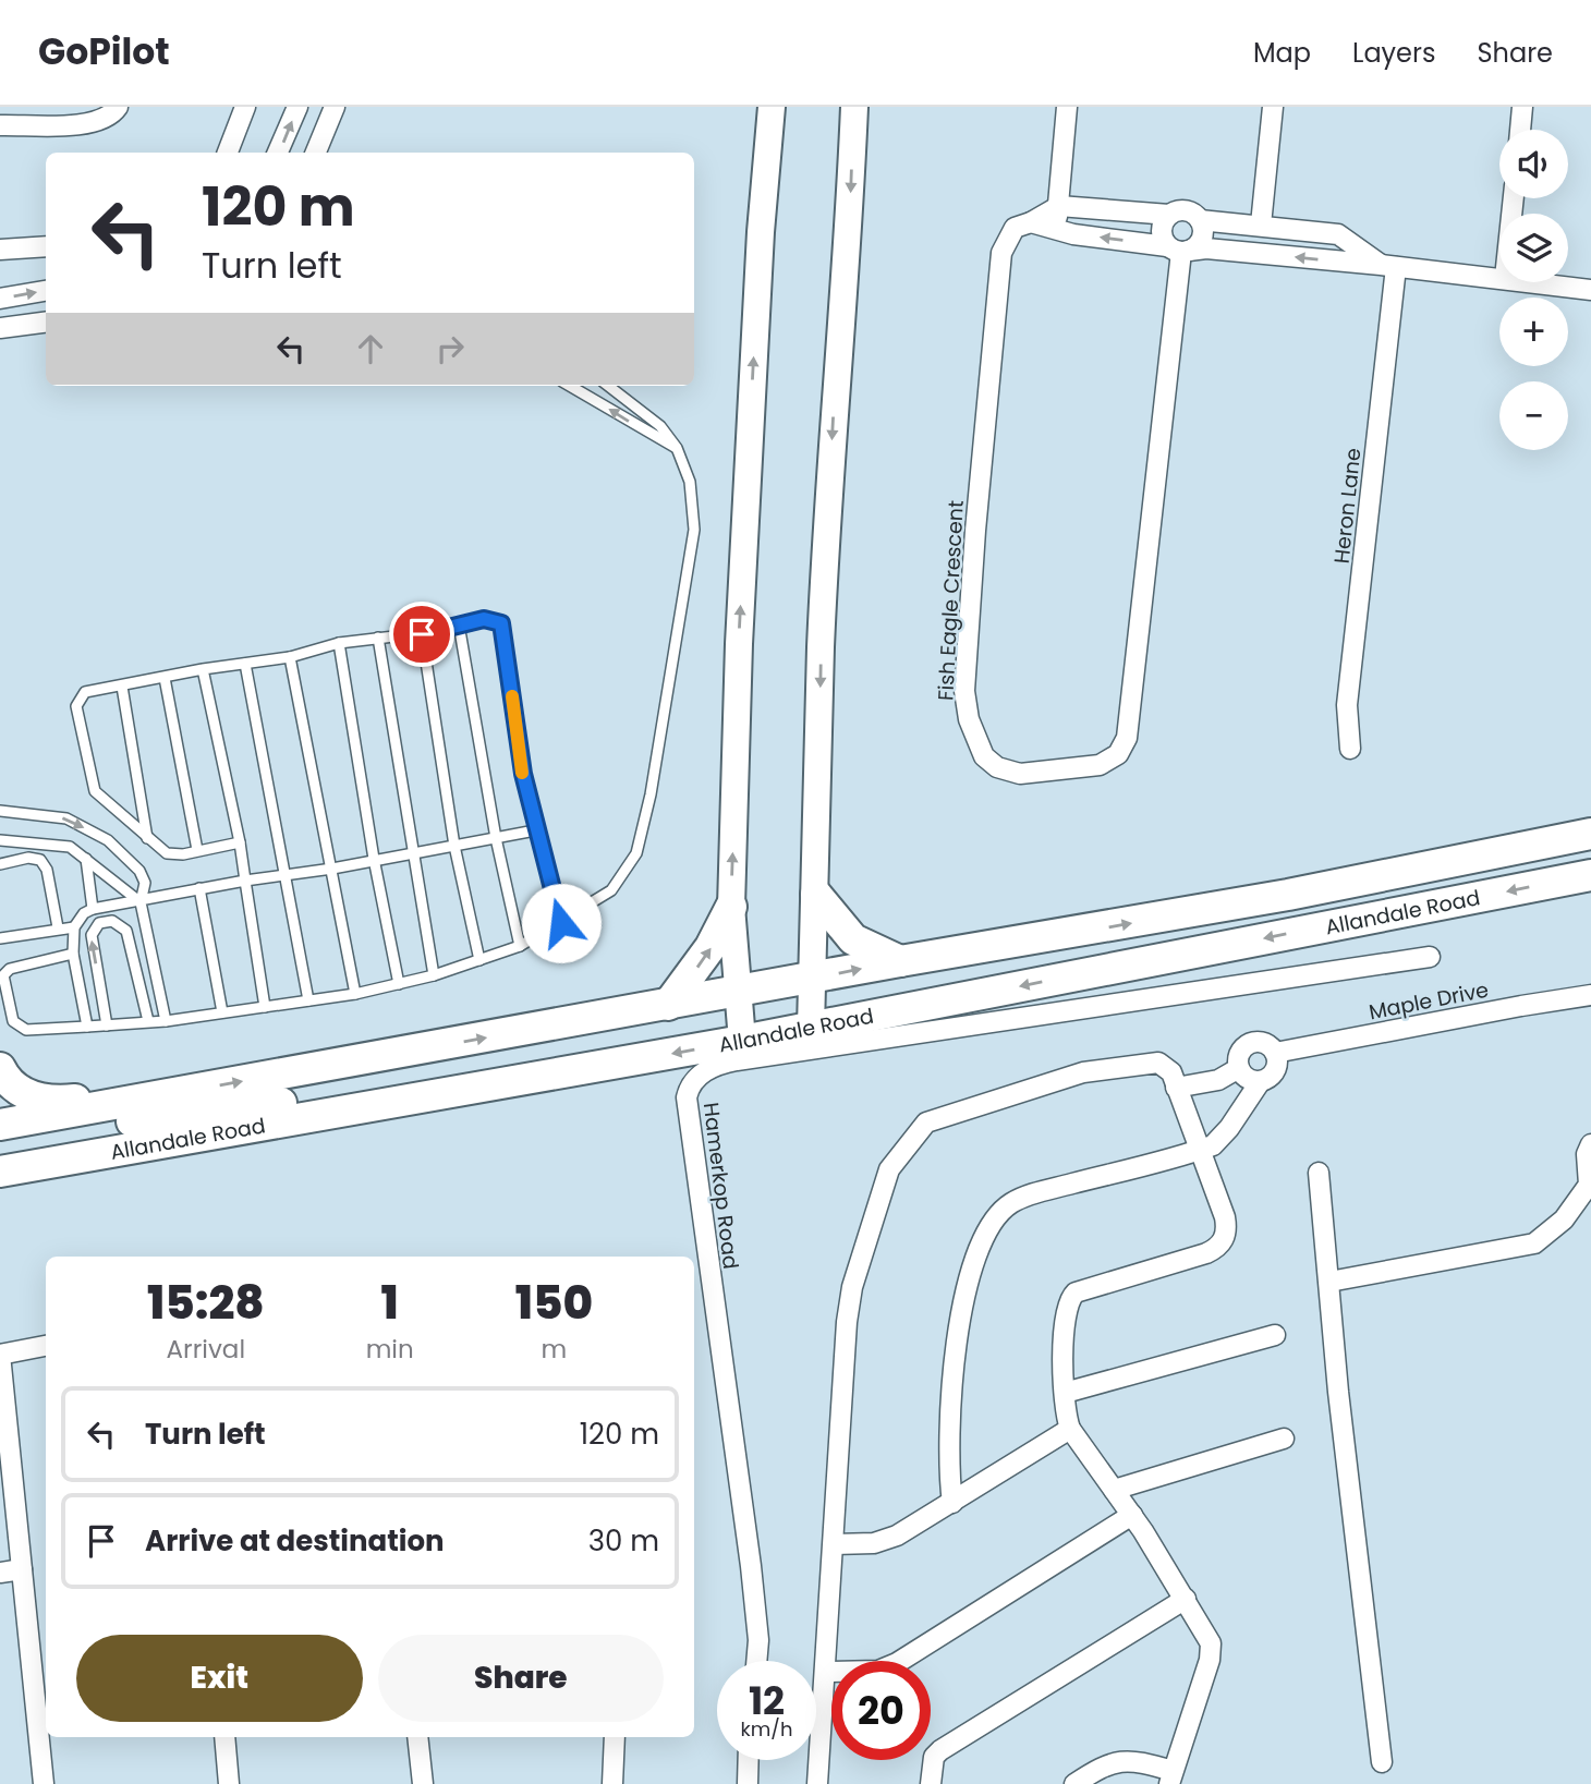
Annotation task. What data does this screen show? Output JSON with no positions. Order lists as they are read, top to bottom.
{
  "streets": {
    "main road": ["Allandale Road"],
    "street": [
      "Heron Lane",
      "Fish Eagle Crescent",
      "Maple Drive",
      "Hamerkop Road"
    ]
  },
  "page": {
    "header": "GoPilot",
    "nav": ["Map", "Layers", "Share"],
    "map_buttons": ["+", "−"],
    "turn": ["120 m", "Turn left"],
    "eta": [
      "15:28",
      "Arrival",
      "1",
      "min",
      "150",
      "m"
    ],
    "list": [
      {
        "name": "Turn left",
        "value": "120 m"
      },
      {
        "name": "Arrive at destination",
        "value": "30 m"
      }
    ],
    "buttons": ["Exit", "Share"],
    "speed": "12 km/h",
    "limit": "20"
  }
}
